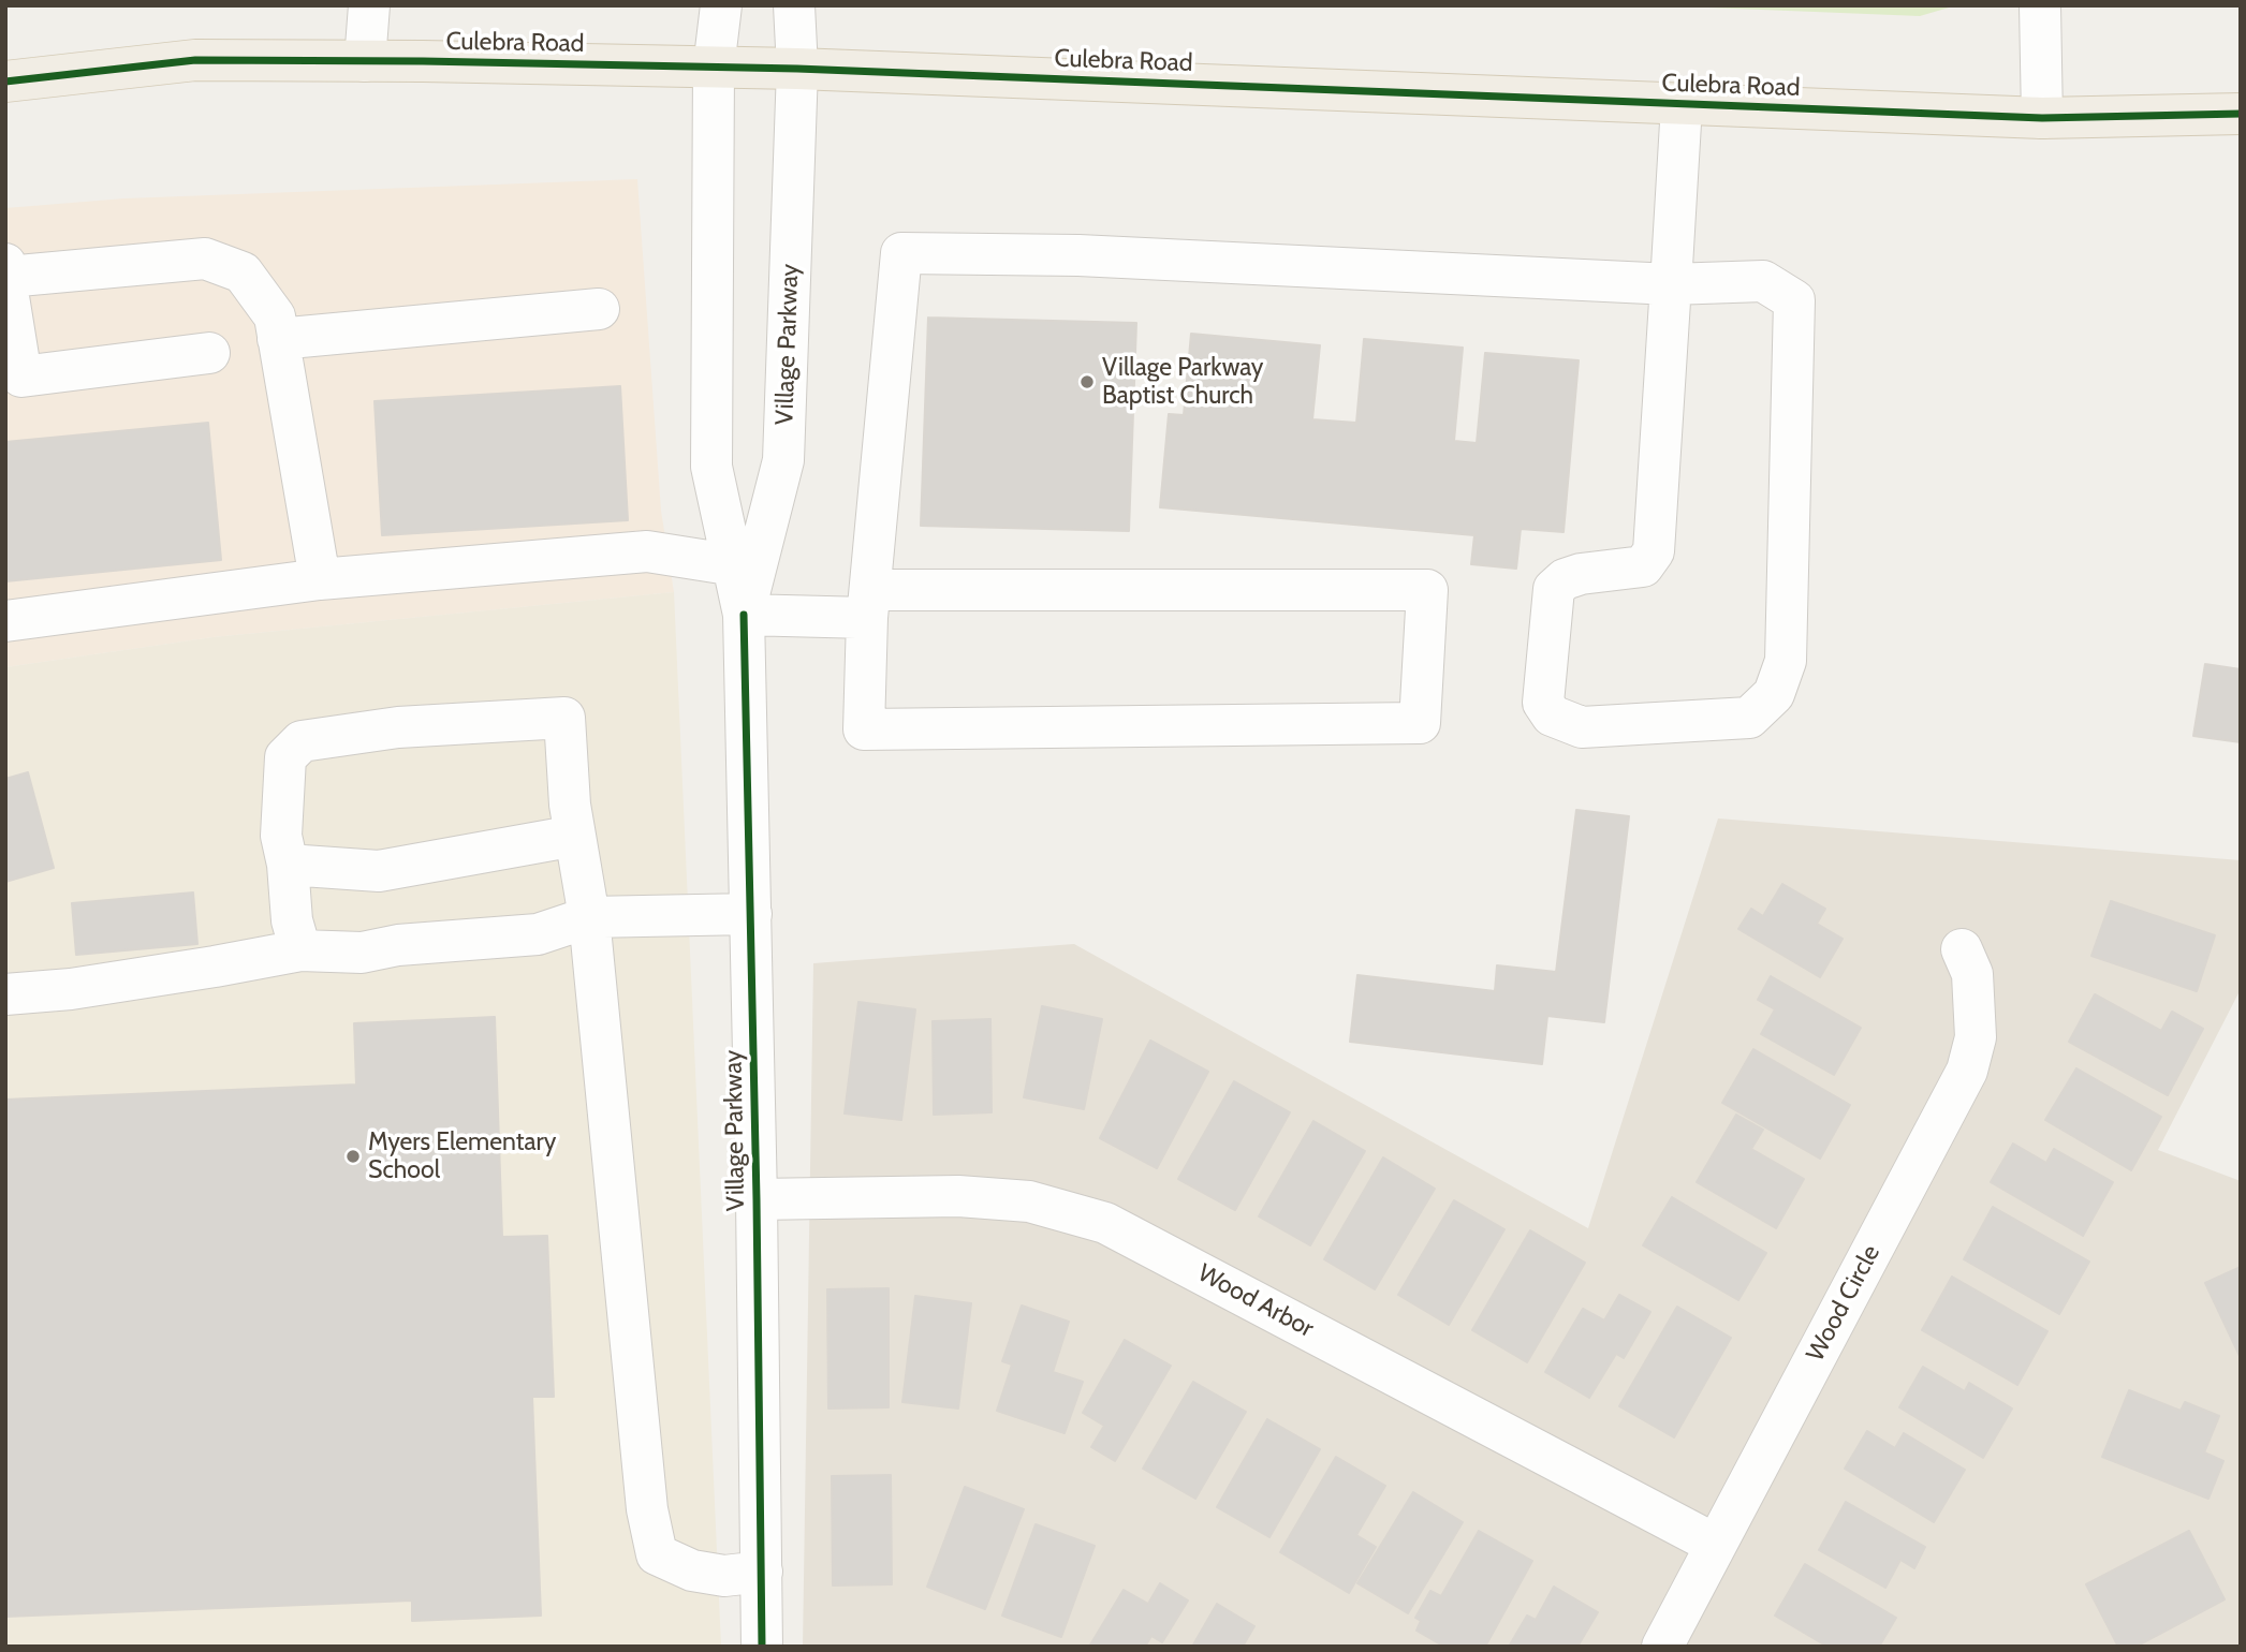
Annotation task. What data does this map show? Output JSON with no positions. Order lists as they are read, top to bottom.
{
  "streets": {
    "main road": ["Culebra Road"],
    "street": ["Village Parkway", "Wood Arbor", "Wood Circle"]
  },
  "crossings": [
    ["Culebra Road", "Village Parkway"],
    ["Village Parkway", "Wood Arbor"],
    ["Wood Arbor", "Wood Circle"]
  ],
  "places": ["Village Parkway Baptist Church", "Myers Elementary School"]
}
